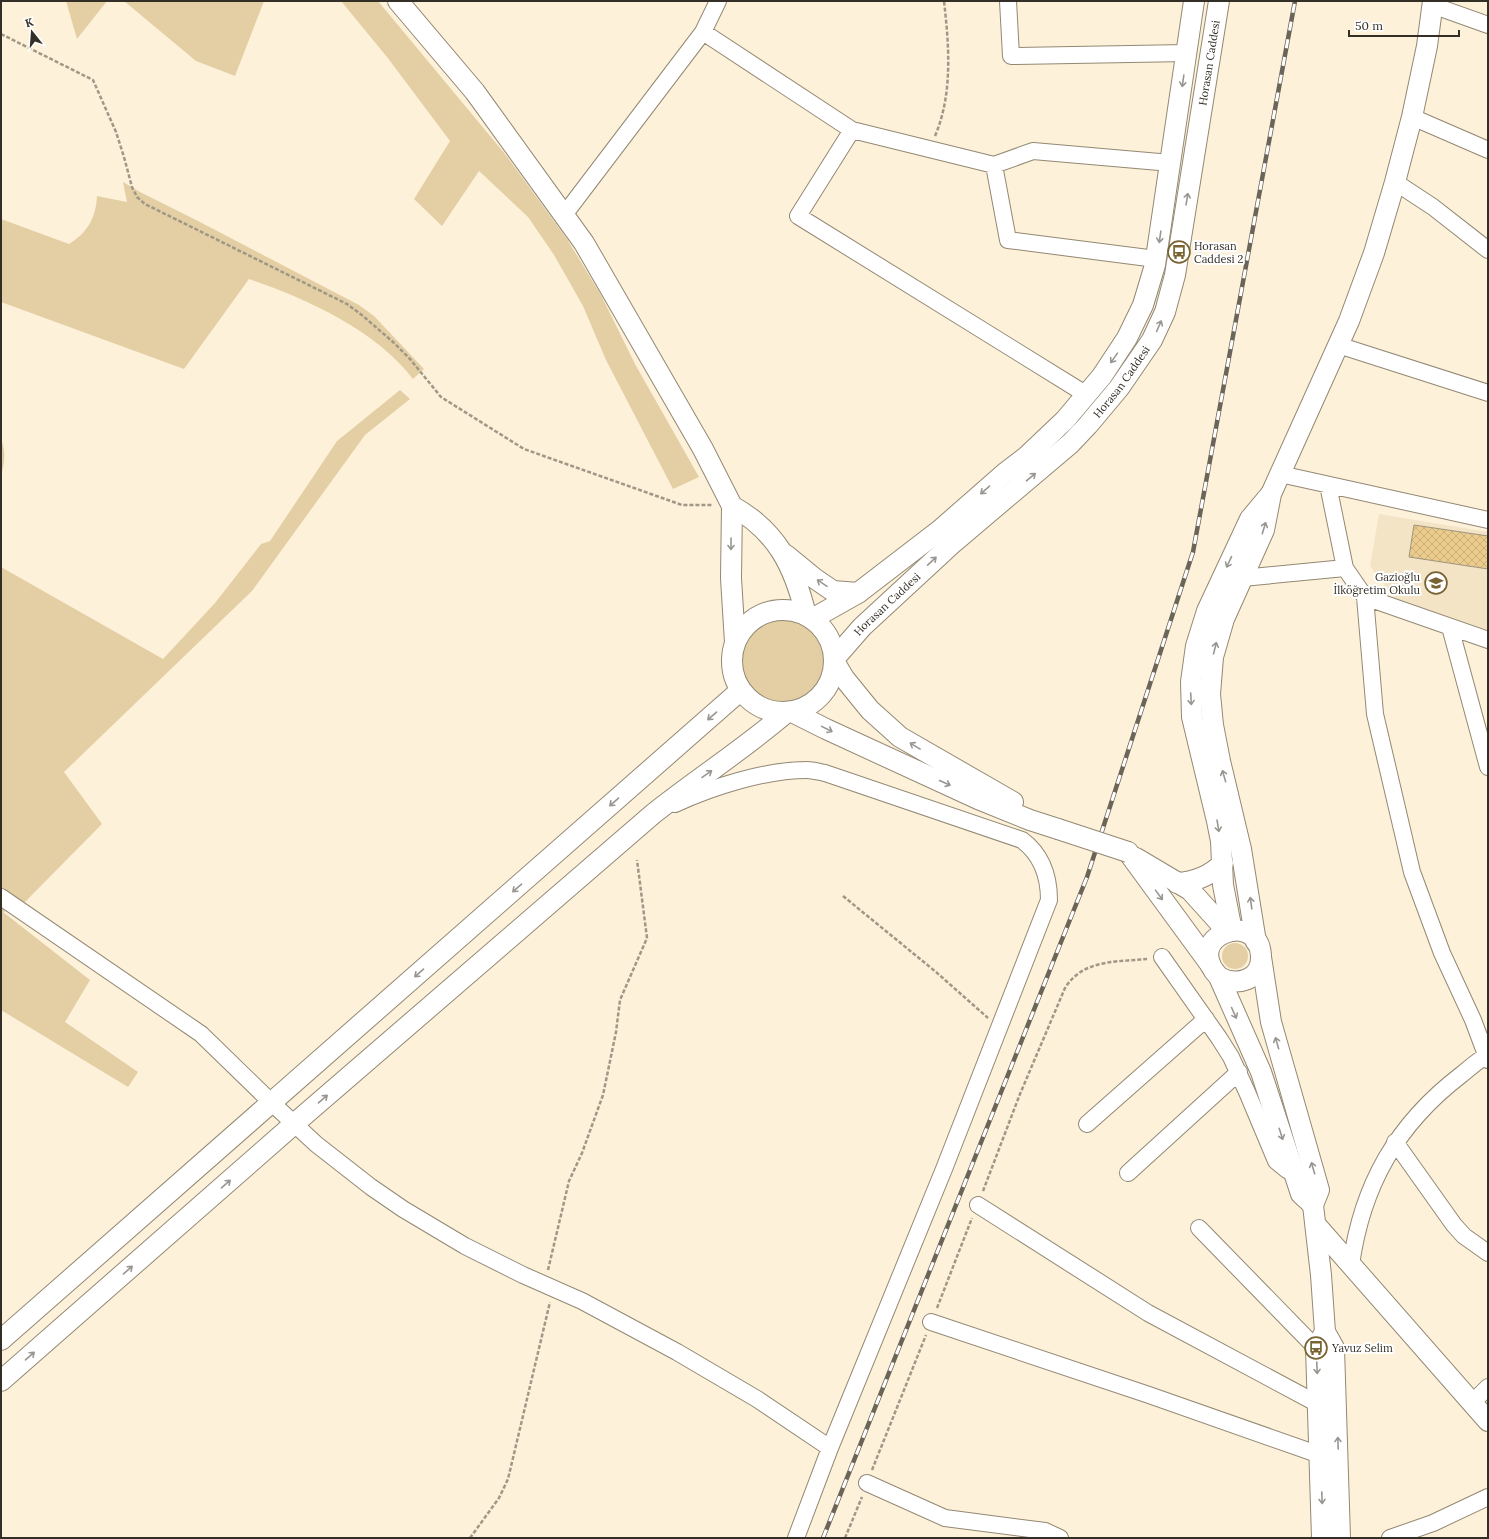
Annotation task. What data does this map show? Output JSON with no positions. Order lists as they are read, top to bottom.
{
  "streets": {
    "street": ["Horasan Caddesi"]
  },
  "places": {
    "bus stop": ["Horasan Caddesi 2", "Yavuz Selim"],
    "school or university": ["Gazioğlu İlköğretim Okulu"]
  },
  "scale_bar": "50 m",
  "north": "top"
}
